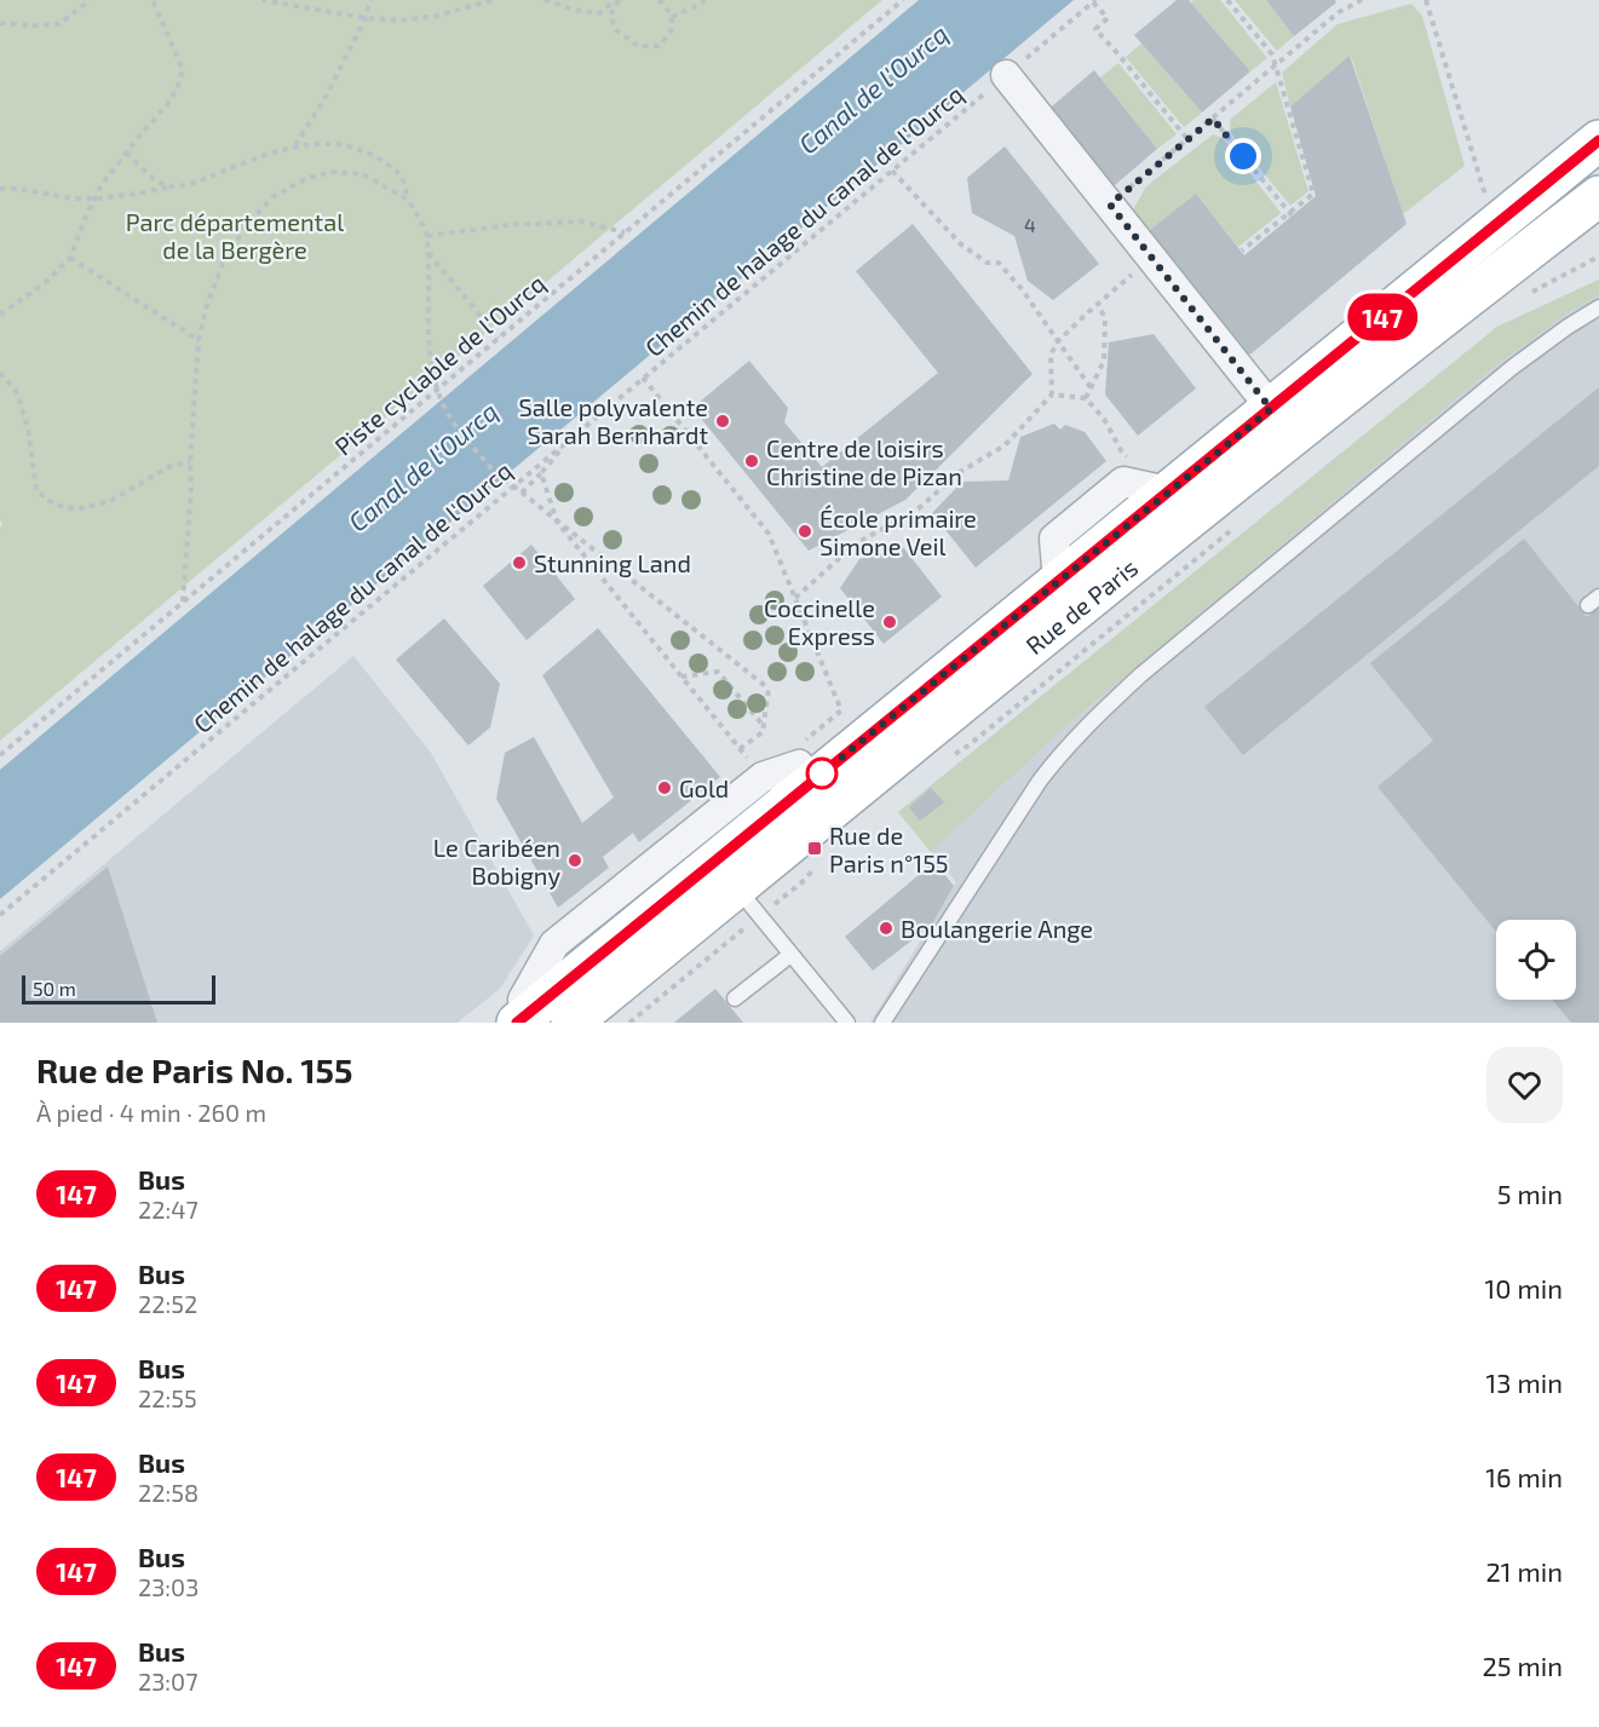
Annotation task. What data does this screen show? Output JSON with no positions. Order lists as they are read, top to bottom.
{
  "streets": {
    "main road": ["Rue de Paris"],
    "path": ["Chemin de halage du canal de l'Ourcq", "Piste cyclable de l'Ourcq"]
  },
  "water": ["Canal de l'Ourcq"],
  "parks": ["Parc départemental de la Bergère"],
  "places": {
    "other": [
      "Salle polyvalente Sarah Bernhardt",
      "Centre de loisirs Christine de Pizan",
      "École primaire Simone Veil",
      "Stunning Land",
      "Coccinelle Express",
      "Gold",
      "Le Caribéen Bobigny",
      "Boulangerie Ange"
    ],
    "transit": ["Rue de Paris n°155"]
  },
  "lines": ["bus line 147"],
  "house_numbers": ["4"],
  "scale_bar": "50 m",
  "page": {
    "on_map": "147",
    "scale": "50 m",
    "heading": ["Rue de Paris No. 155", "À pied · 4 min · 260 m"],
    "list": [
      {
        "mark": "147",
        "name": "Bus",
        "note": "22:47",
        "value": "5 min"
      },
      {
        "mark": "147",
        "name": "Bus",
        "note": "22:52",
        "value": "10 min"
      },
      {
        "mark": "147",
        "name": "Bus",
        "note": "22:55",
        "value": "13 min"
      },
      {
        "mark": "147",
        "name": "Bus",
        "note": "22:58",
        "value": "16 min"
      },
      {
        "mark": "147",
        "name": "Bus",
        "note": "23:03",
        "value": "21 min"
      },
      {
        "mark": "147",
        "name": "Bus",
        "note": "23:07",
        "value": "25 min"
      }
    ]
  }
}
